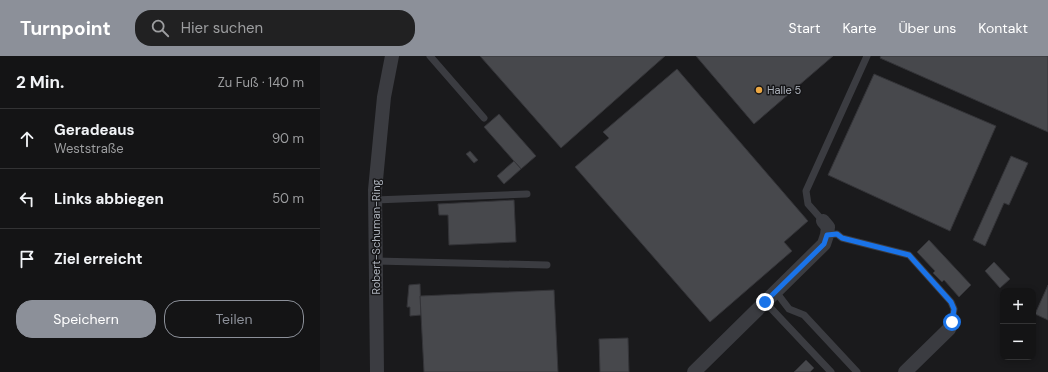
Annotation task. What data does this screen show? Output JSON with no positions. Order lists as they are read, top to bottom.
{
  "streets": {
    "street": ["Robert-Schuman-Ring"]
  },
  "places": ["Halle 5"],
  "page": {
    "header": "Turnpoint",
    "search": "Hier suchen",
    "nav": [
      "Start",
      "Karte",
      "Über uns",
      "Kontakt"
    ],
    "heading": ["2 Min.", "Zu Fuß · 140 m"],
    "list": [
      ["Geradeaus", "Weststraße", "90 m"],
      ["Links abbiegen", "50 m"],
      "Ziel erreicht"
    ],
    "buttons": ["Speichern", "Teilen"],
    "map_buttons": ["+", "−"]
  }
}
